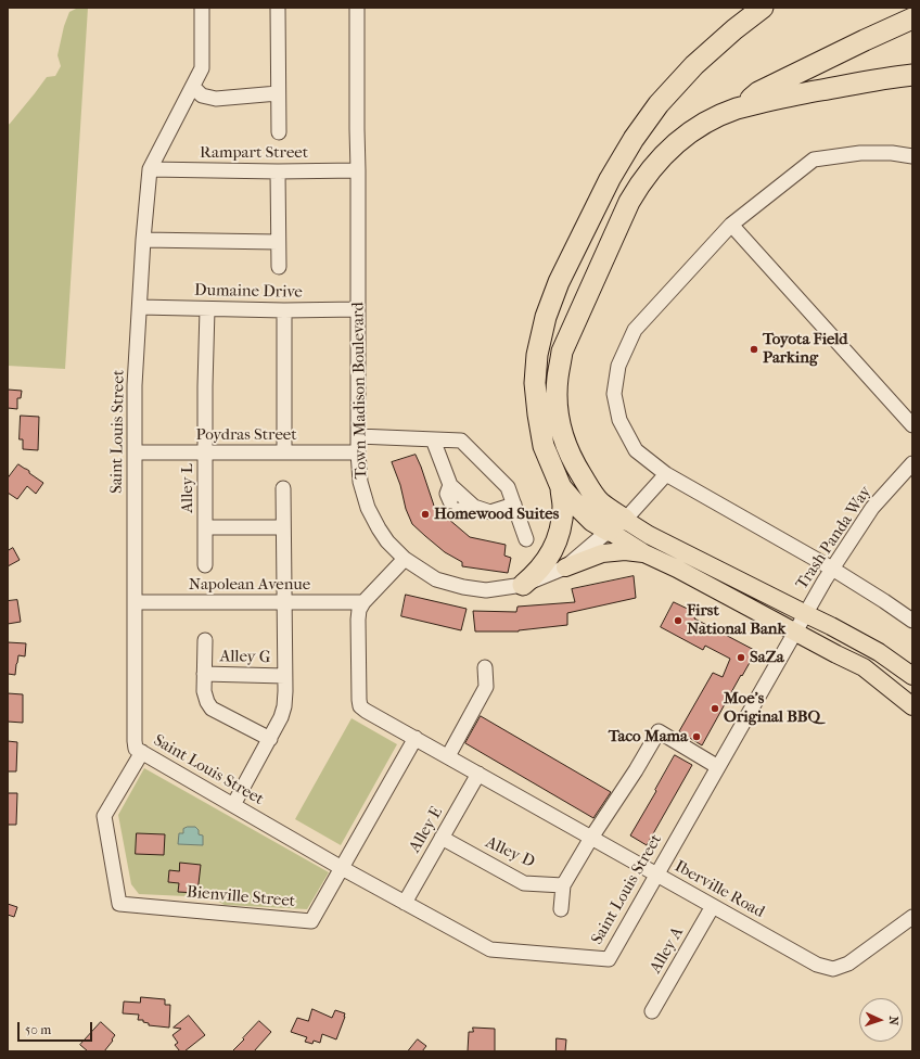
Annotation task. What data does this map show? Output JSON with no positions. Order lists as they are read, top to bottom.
{
  "streets": {
    "street": [
      "Rampart Street",
      "Dumaine Drive",
      "Town Madison Boulevard",
      "Saint Louis Street",
      "Poydras Street",
      "Alley L",
      "Trash Panda Way",
      "Napolean Avenue",
      "Alley G",
      "Alley E",
      "Alley D",
      "Iberville Road",
      "Bienville Street",
      "Alley A"
    ]
  },
  "crossings": [
    ["Rampart Street", "Town Madison Boulevard"],
    ["Rampart Street", "Saint Louis Street"],
    ["Dumaine Drive", "Town Madison Boulevard"],
    ["Dumaine Drive", "Saint Louis Street"],
    ["Dumaine Drive", "Alley L"],
    ["Town Madison Boulevard", "Poydras Street"],
    ["Saint Louis Street", "Poydras Street"],
    ["Saint Louis Street", "Trash Panda Way"],
    ["Saint Louis Street", "Napolean Avenue"],
    ["Saint Louis Street", "Alley E"],
    ["Saint Louis Street", "Iberville Road"],
    ["Saint Louis Street", "Bienville Street"],
    ["Poydras Street", "Alley L"],
    ["Napolean Avenue", "Iberville Road"],
    ["Alley E", "Alley D"],
    ["Alley E", "Iberville Road"],
    ["Iberville Road", "Bienville Street"],
    ["Iberville Road", "Alley A"]
  ],
  "places": [
    "Toyota Field Parking",
    "Homewood Suites",
    "First National Bank",
    "SaZa",
    "Moe's Original BBQ",
    "Taco Mama"
  ],
  "scale_bar": "50 m",
  "north": "right"
}
